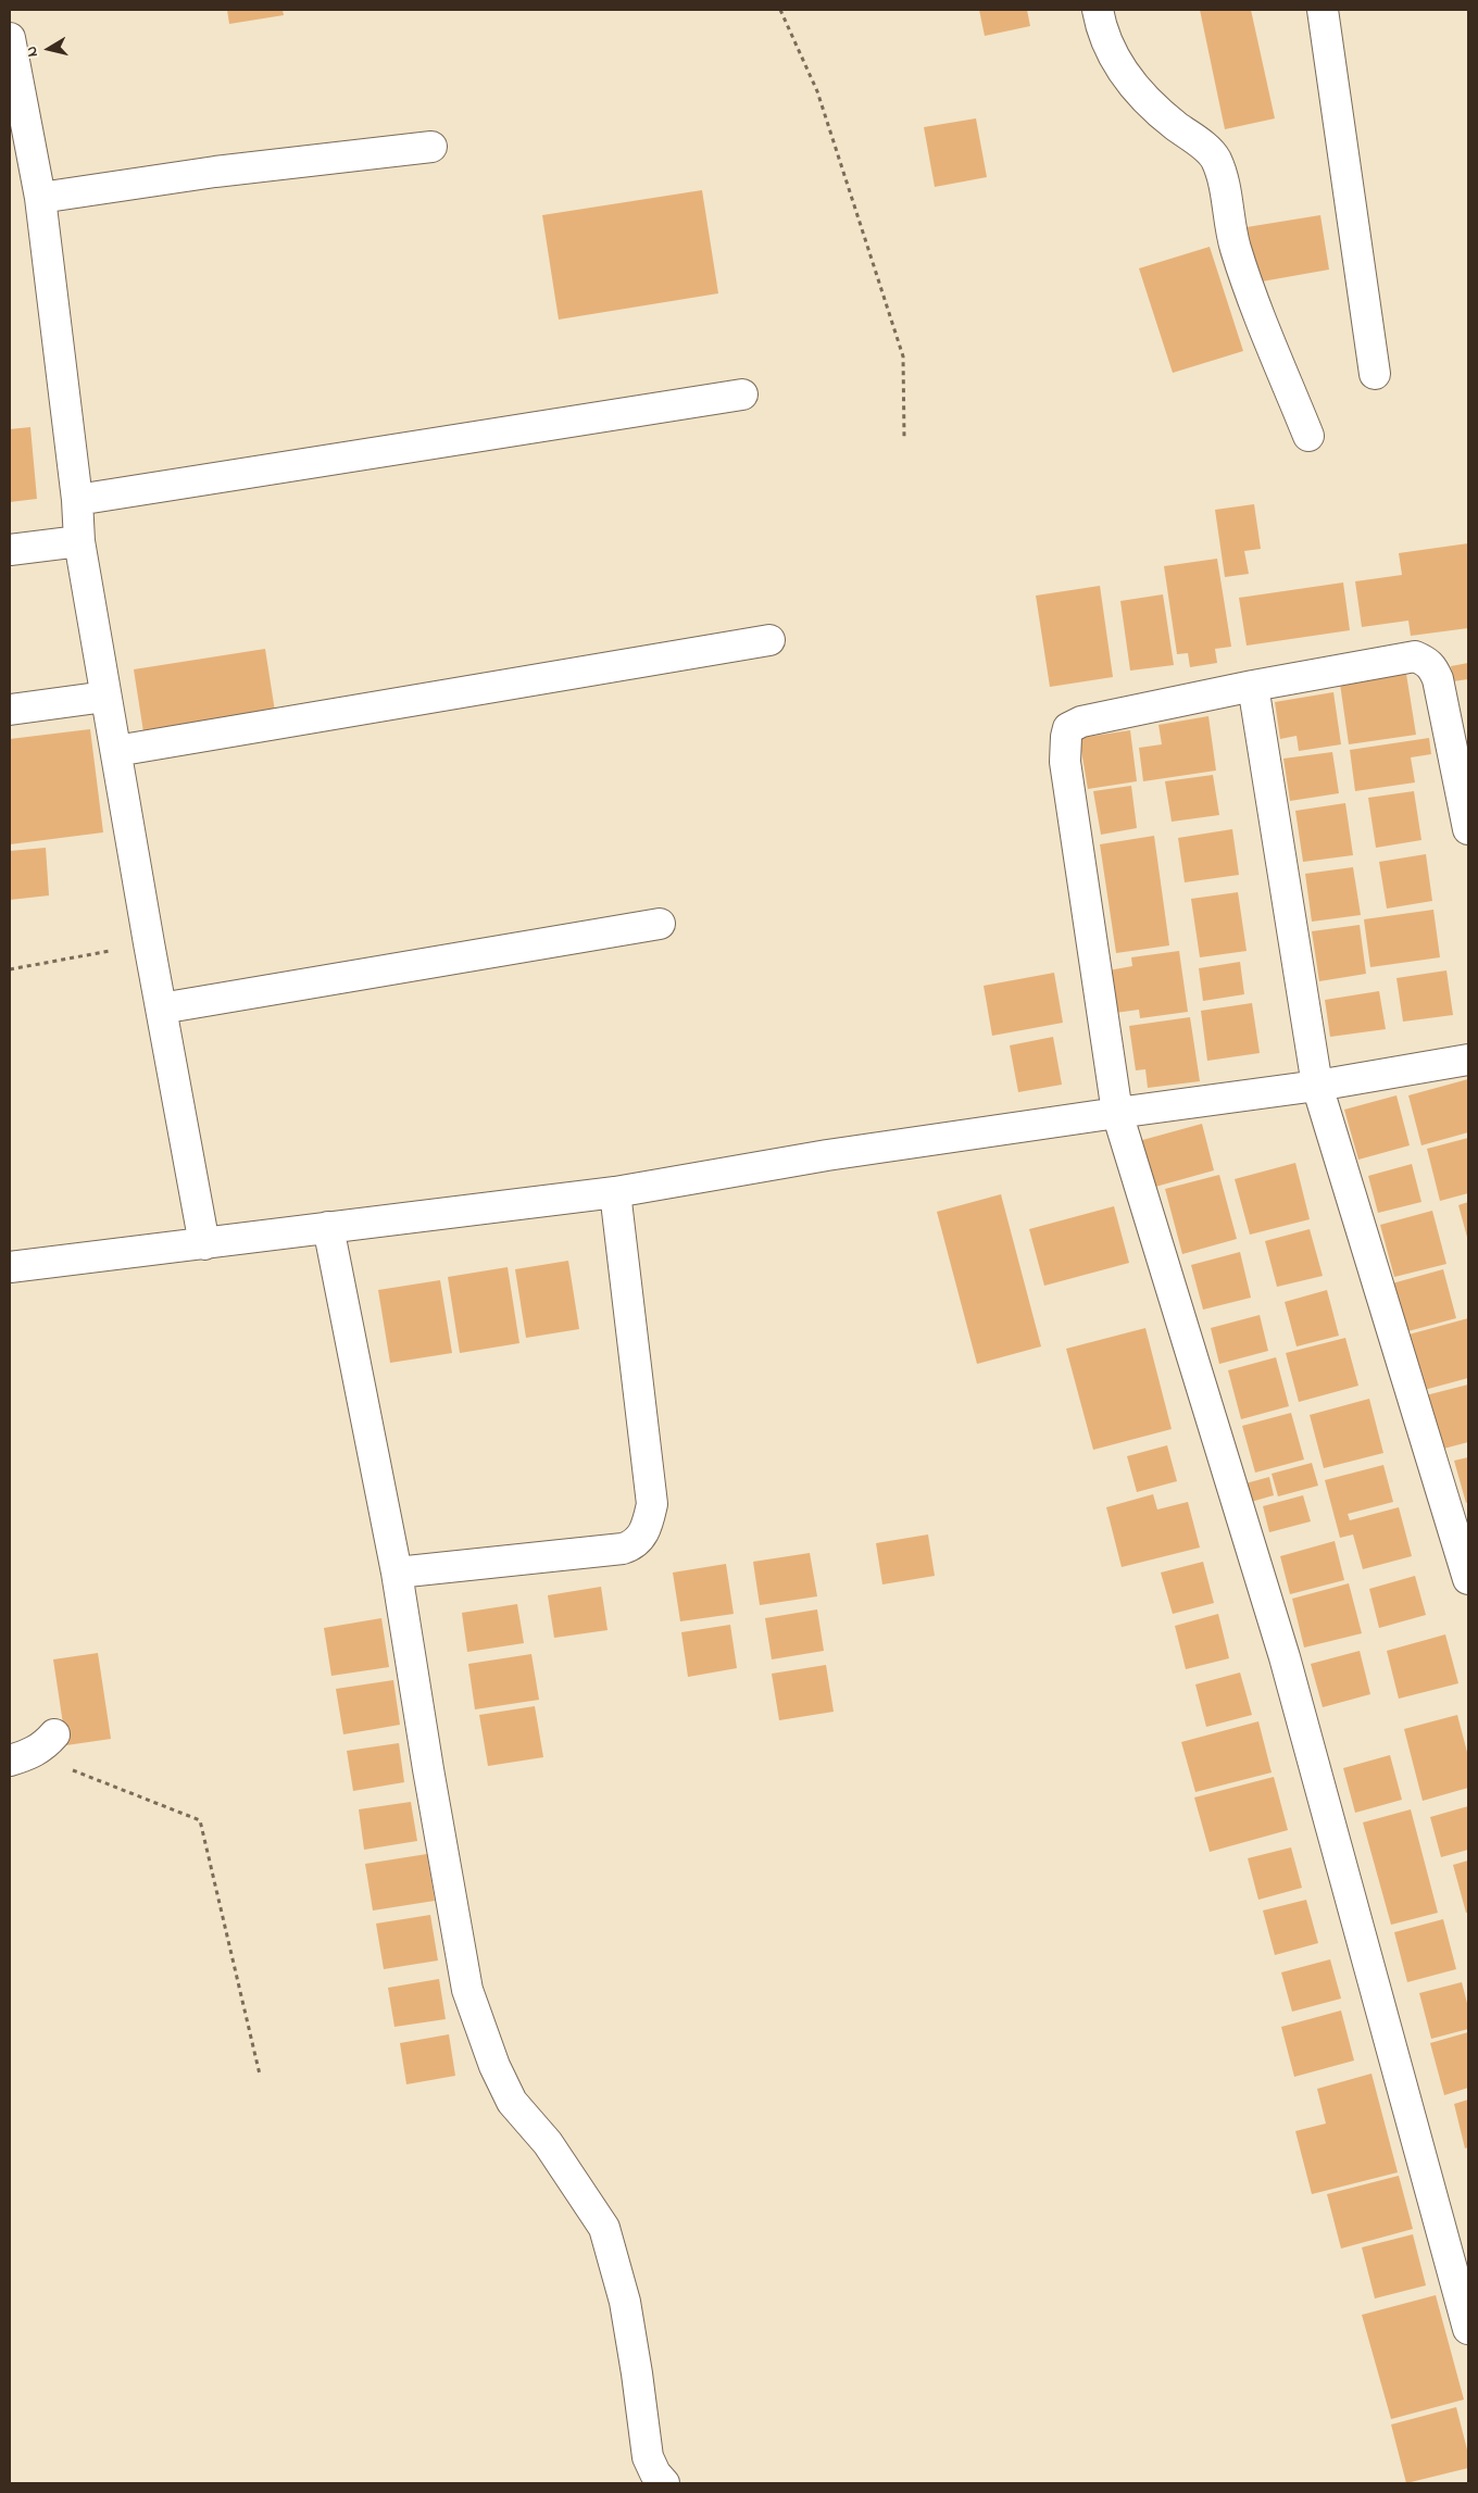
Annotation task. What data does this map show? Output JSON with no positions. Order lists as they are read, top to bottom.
{
  "north": "left"
}
